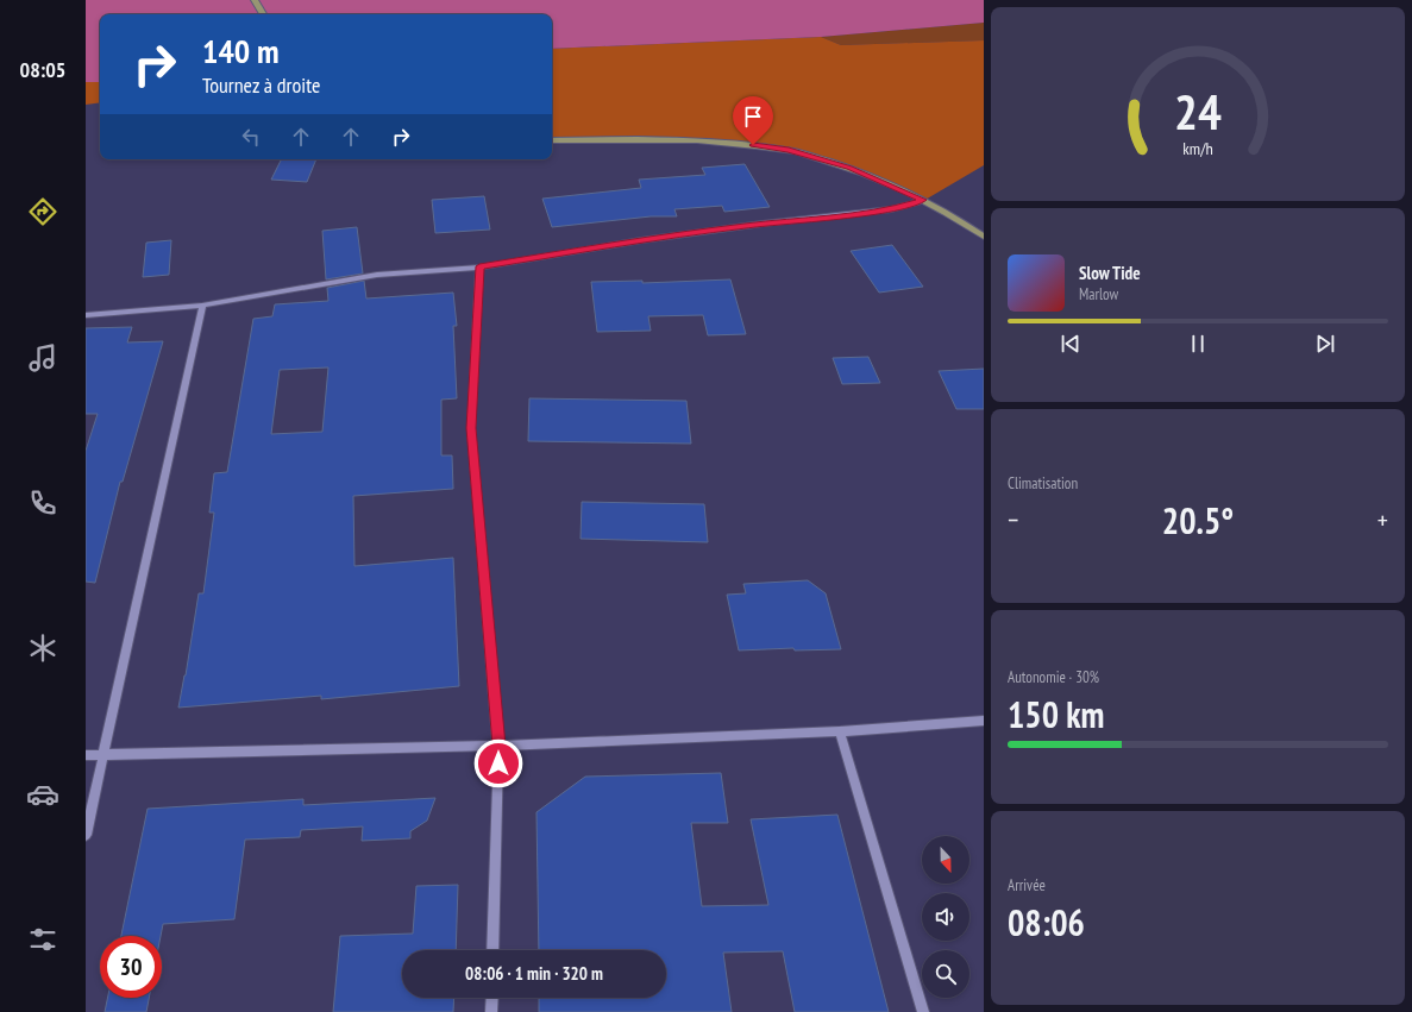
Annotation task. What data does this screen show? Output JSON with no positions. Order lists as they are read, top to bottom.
{
  "north": "bottom",
  "page": {
    "tabs": "08:05",
    "turn": ["140 m", "Tournez à droite"],
    "song": ["Slow Tide", "Marlow"],
    "tile": [
      "Climatisation",
      ["Autonomie · 30%", "150 km"],
      ["Arrivée", "08:06"]
    ],
    "heat": ["−", "20.5°", "+"],
    "limit": "30",
    "trip": "08:06 · 1 min · 320 m",
    "gauge": ["24", "km/h"]
  }
}
